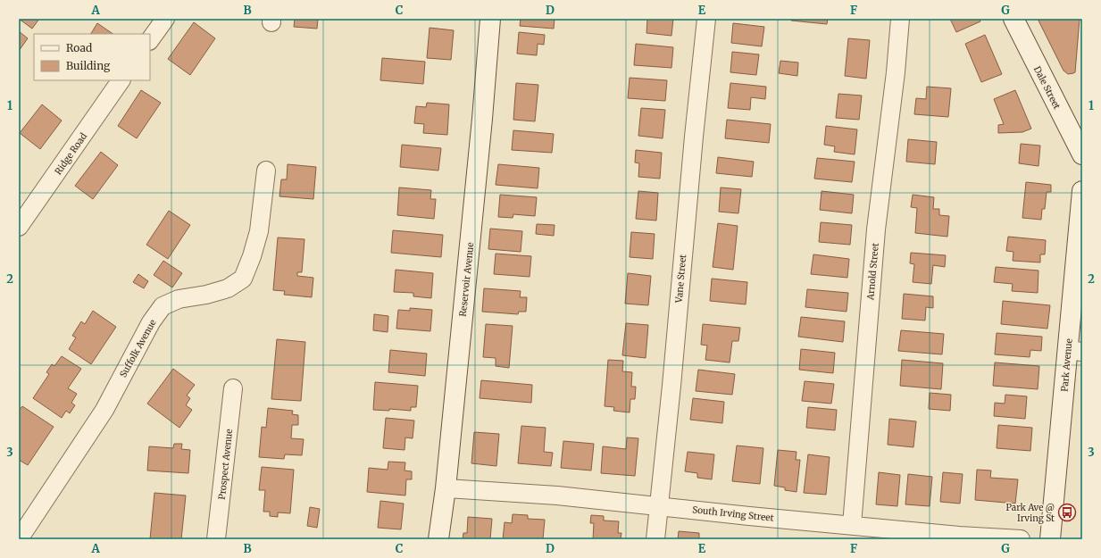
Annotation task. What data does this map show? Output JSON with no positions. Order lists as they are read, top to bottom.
{
  "streets": {
    "street": [
      "Dale Street",
      "Ridge Road",
      "Arnold Street",
      "Vane Street",
      "Reservoir Avenue",
      "Suffolk Avenue",
      "Park Avenue",
      "Prospect Avenue",
      "South Irving Street"
    ]
  },
  "crossings": [
    ["Arnold Street", "South Irving Street"],
    ["Vane Street", "South Irving Street"],
    ["Reservoir Avenue", "South Irving Street"]
  ],
  "places": {
    "bus stop": ["Park Ave @ Irving St"]
  },
  "legend": ["Road", "Building"],
  "grid": {
    "columns": [
      "A",
      "B",
      "C",
      "D",
      "E",
      "F",
      "G"
    ],
    "rows": ["1", "2", "3"]
  }
}
